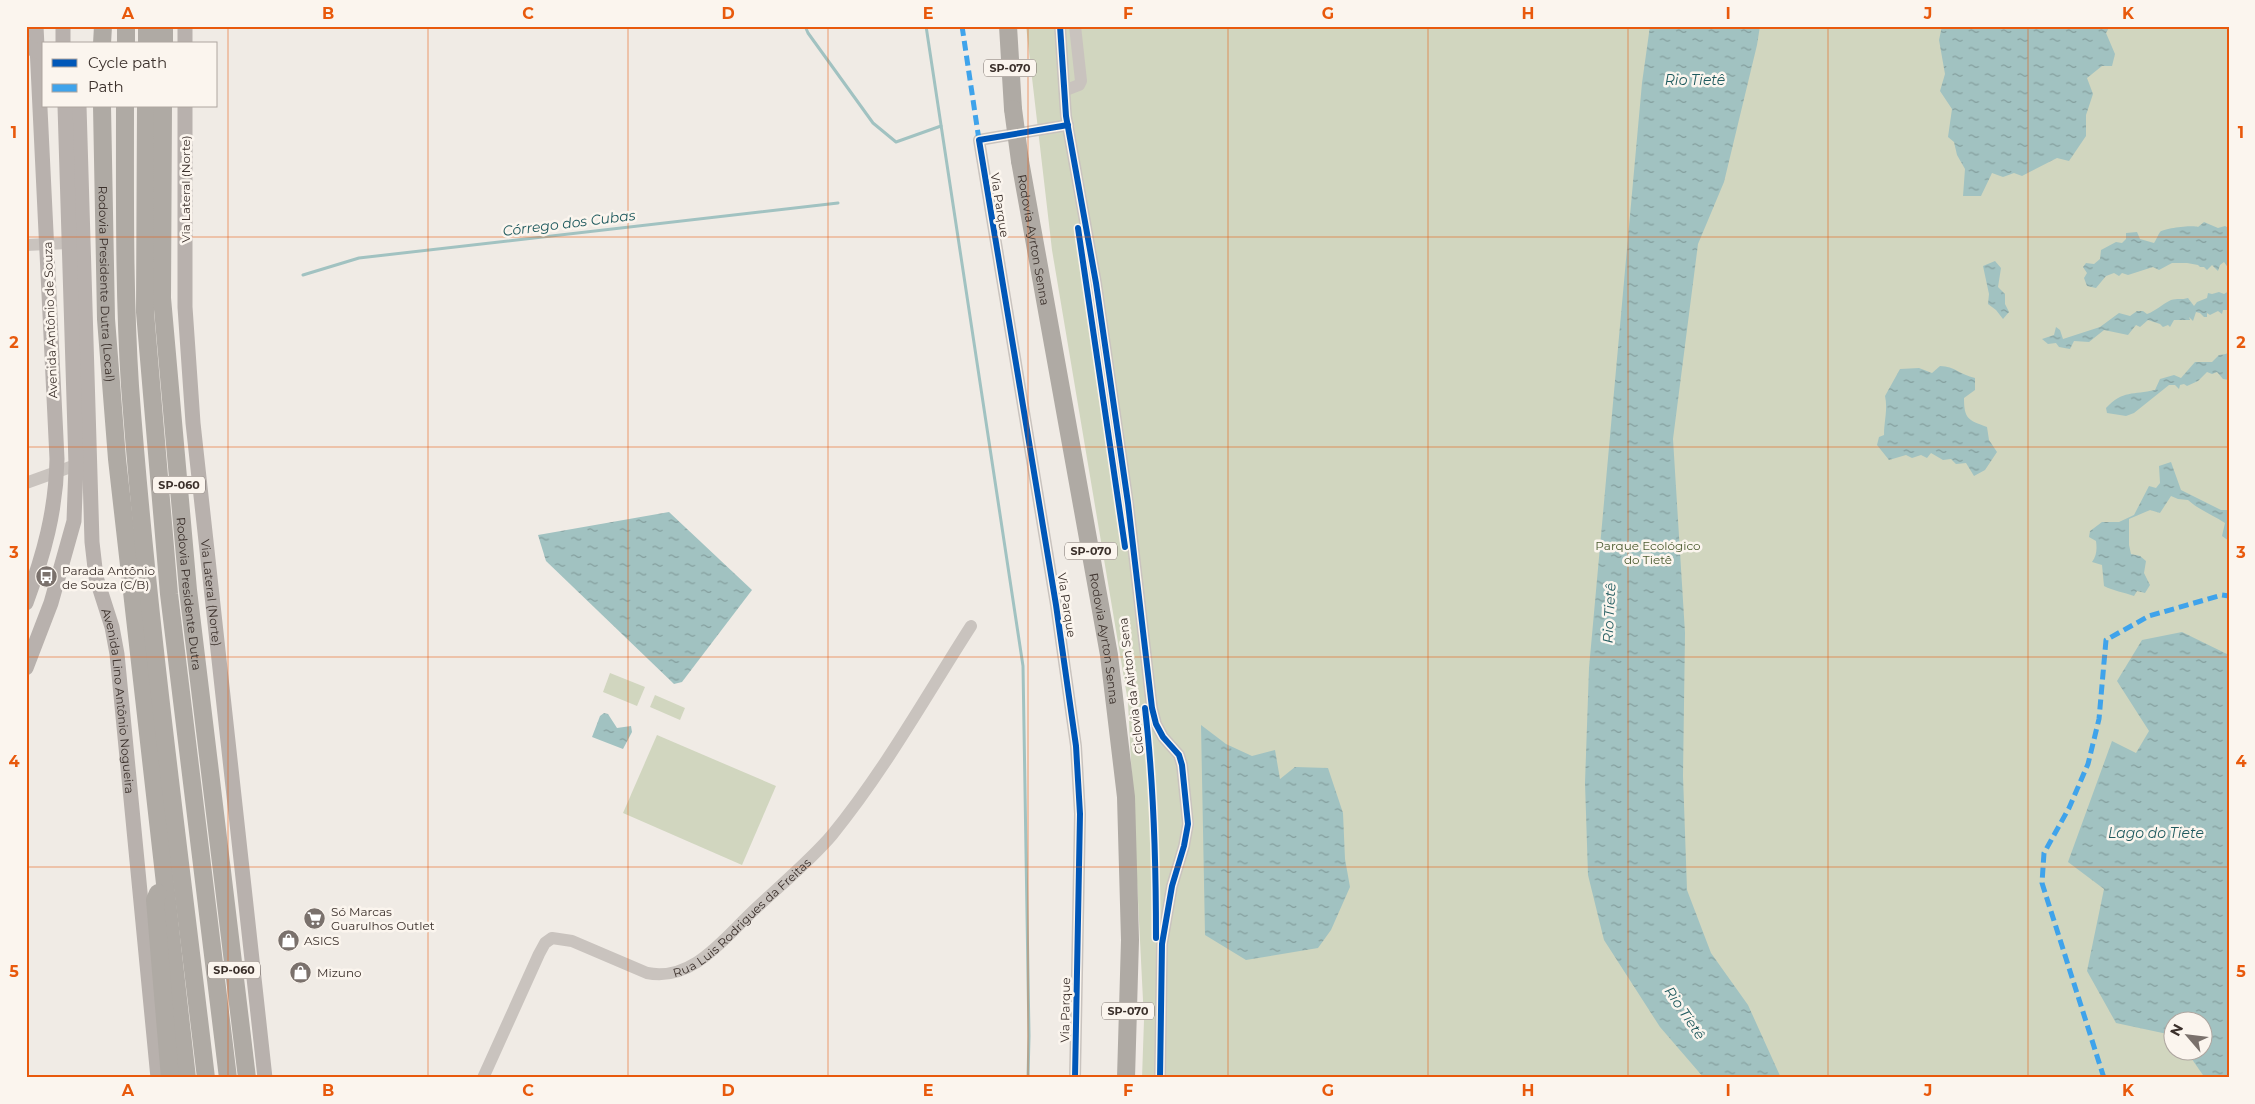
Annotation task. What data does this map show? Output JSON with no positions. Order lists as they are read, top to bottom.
{
  "streets": {
    "highway": [
      "SP-070",
      "Rodovia Ayrton Senna",
      "Rodovia Presidente Dutra (Local)",
      "SP-060",
      "Rodovia Presidente Dutra"
    ],
    "main road": ["Via Lateral (Norte)", "Avenida Antônio de Souza", "Avenida Lino Antônio Nogueira"],
    "street": ["Via Parque", "Rua Luis Rodrigues da Freitas"],
    "cycle path": ["Ciclovia da Airton Sena"]
  },
  "water": ["Rio Tietê", "Córrego dos Cubas", "Lago do Tiete"],
  "parks": ["Parque Ecológico do Tietê"],
  "places": {
    "bus stop": ["Parada Antônio de Souza (C/B)"],
    "supermarket": ["Só Marcas Guarulhos Outlet"],
    "shop": ["ASICS", "Mizuno"]
  },
  "legend": ["Cycle path", "Path"],
  "north": "top left",
  "grid": {
    "columns": [
      "A",
      "B",
      "C",
      "D",
      "E",
      "F",
      "G",
      "H",
      "I",
      "J",
      "K"
    ],
    "rows": [
      "1",
      "2",
      "3",
      "4",
      "5"
    ]
  }
}
